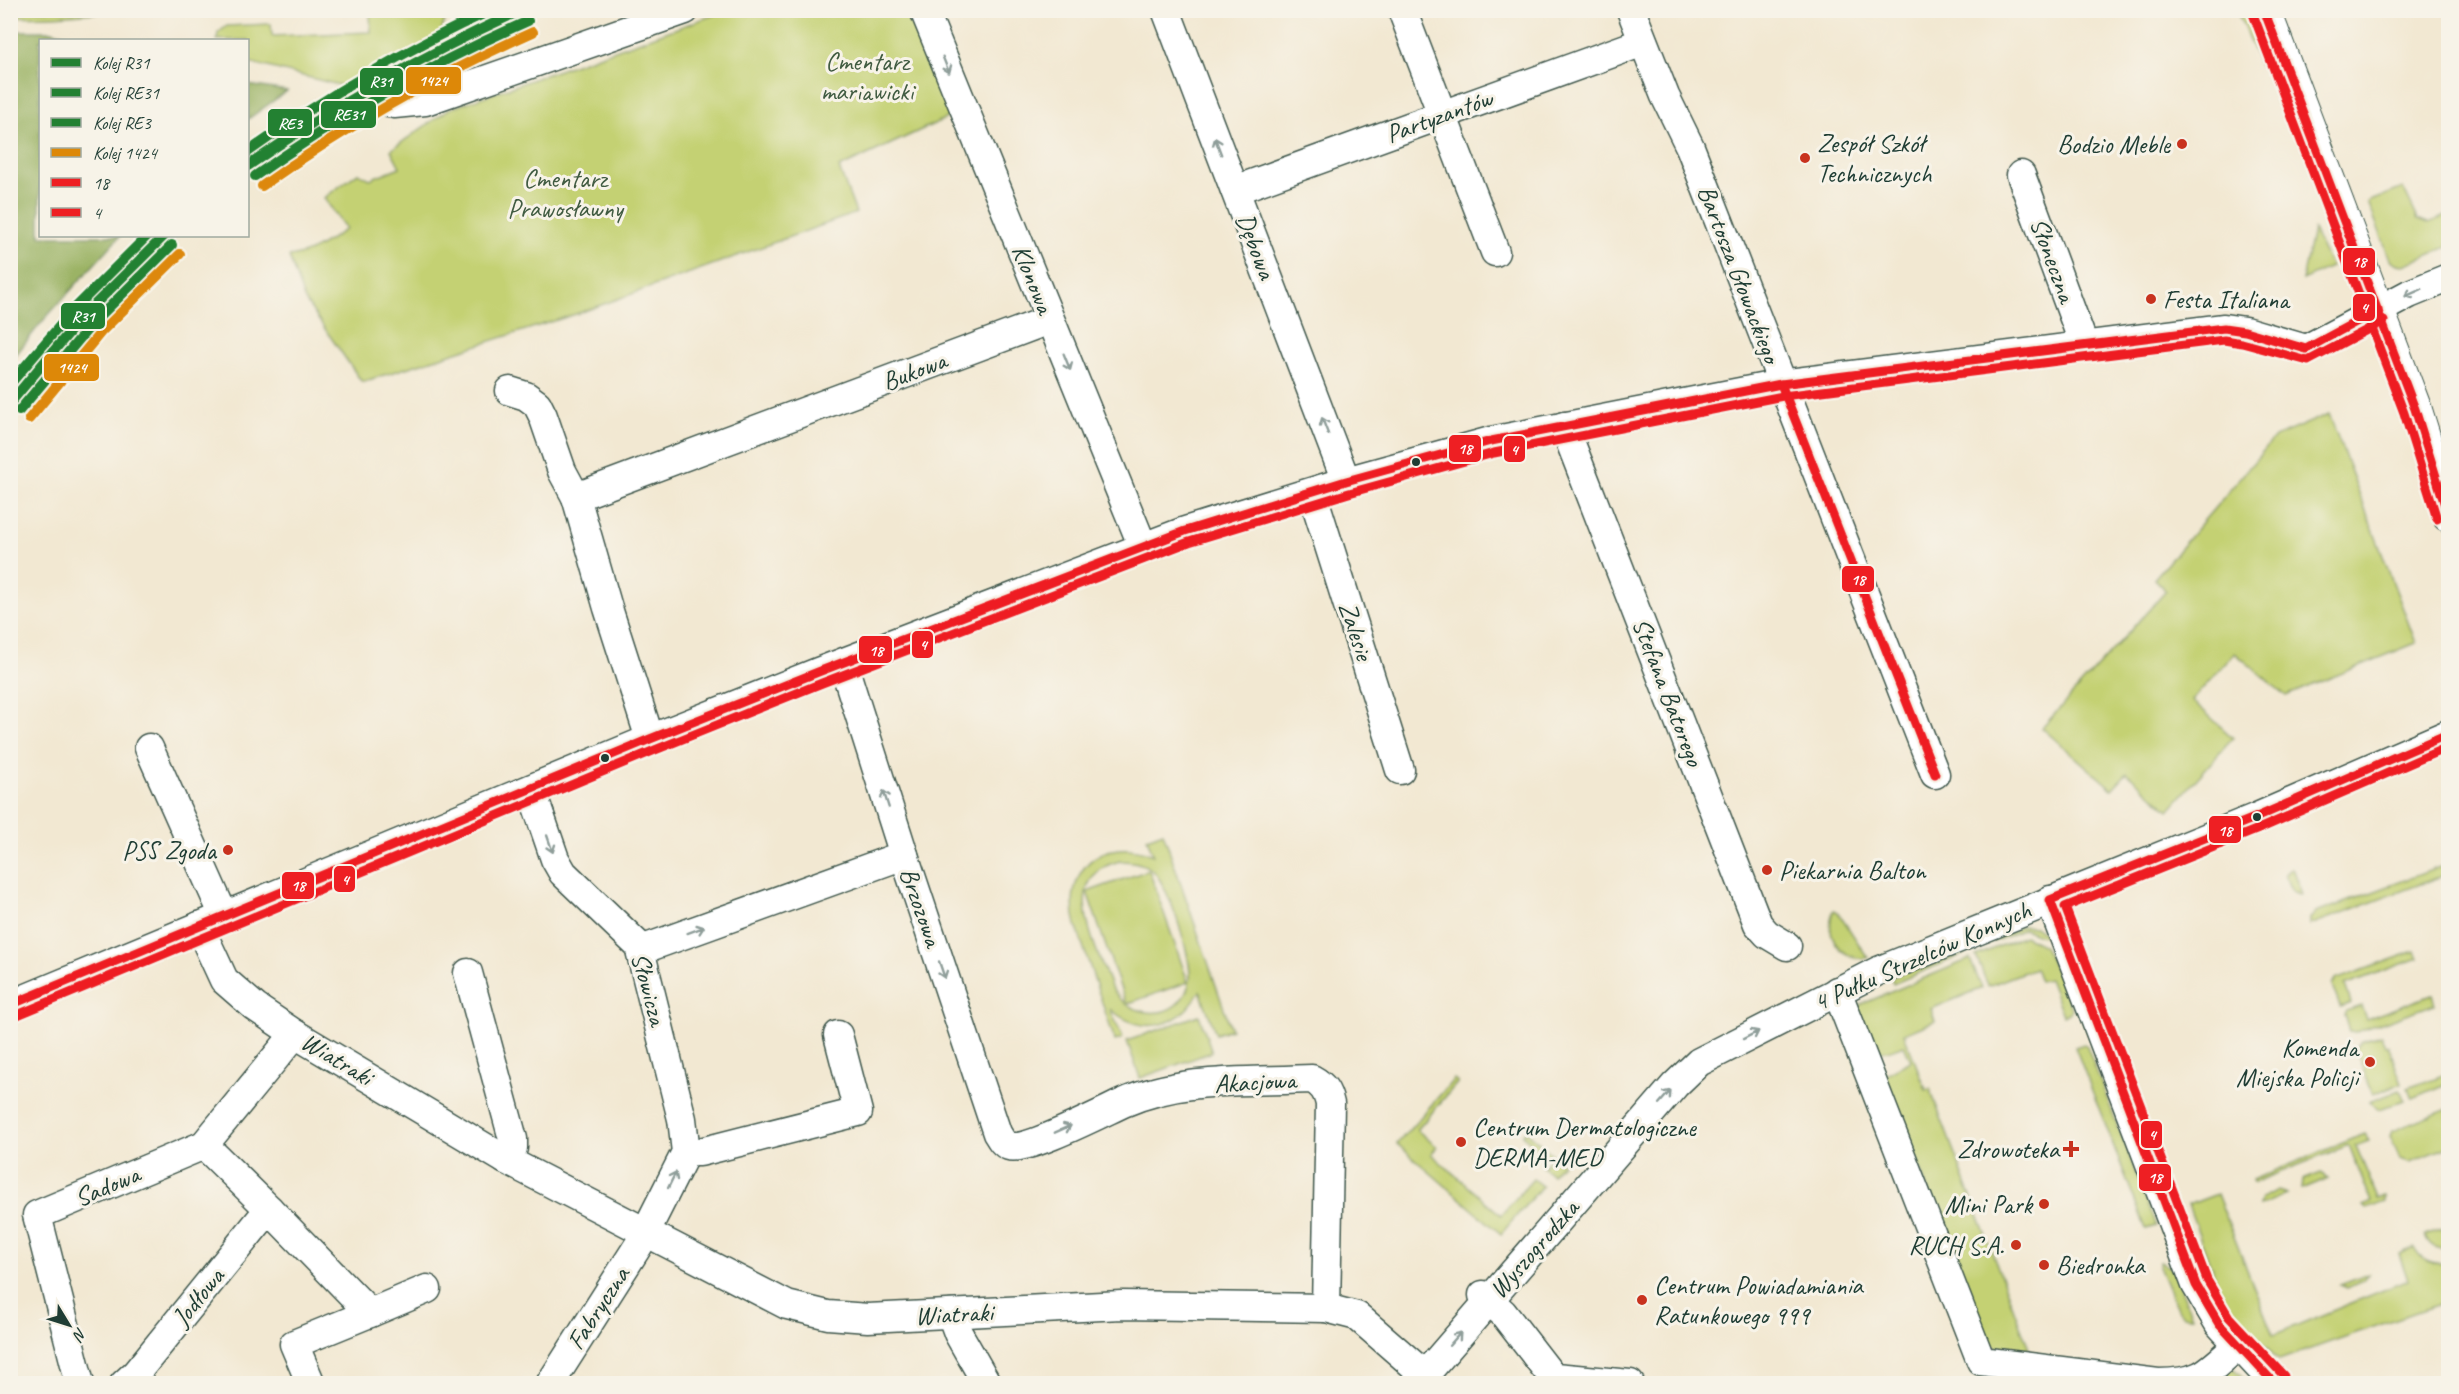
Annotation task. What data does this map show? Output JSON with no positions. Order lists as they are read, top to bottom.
{
  "streets": {
    "street": [
      "Partyzantów",
      "Dębowa",
      "Słoneczna",
      "Bartosza Głowackiego",
      "Klonowa",
      "Bukowa",
      "Zalesie",
      "Stefana Batorego",
      "Brzozowa",
      "4 Pułku Strzelców Konnych",
      "Słowicza",
      "Wiatraki",
      "Akacjowa",
      "Sadowa",
      "Wyszogrodzka",
      "Jodłowa",
      "Fabryczna"
    ]
  },
  "crossings": [
    ["Partyzantów", "Dębowa"],
    ["Partyzantów", "Bartosza Głowackiego"],
    ["Klonowa", "Bukowa"],
    ["Brzozowa", "Akacjowa"],
    ["4 Pułku Strzelców Konnych", "Wyszogrodzka"],
    ["Wiatraki", "Akacjowa"],
    ["Wiatraki", "Sadowa"],
    ["Wiatraki", "Wyszogrodzka"],
    ["Wiatraki", "Fabryczna"]
  ],
  "one_way": ["Klonowa", "Słowicza", "Wyszogrodzka"],
  "parks": ["Cmentarz mariawicki", "Cmentarz Prawosławny"],
  "places": {
    "other": [
      "Bodzio Meble",
      "Zespół Szkół Technicznych",
      "Festa Italiana",
      "PSS Zgoda",
      "Piekarnia Balton",
      "Komenda Miejska Policji",
      "Centrum Dermatologiczne DERMA-MED",
      "Mini Park",
      "RUCH S.A.",
      "Biedronka",
      "Centrum Powiadamiania Ratunkowego 999"
    ],
    "health": ["Zdrowoteka"]
  },
  "lines": [
    "rail line R31",
    "rail line RE3",
    "transit line 18",
    "transit line 4",
    "rail line RE31",
    "rail line 1424"
  ],
  "legend": [
    "Kolej R31",
    "Kolej RE31",
    "Kolej RE3",
    "Kolej 1424",
    "18",
    "4"
  ],
  "north": "bottom right"
}
